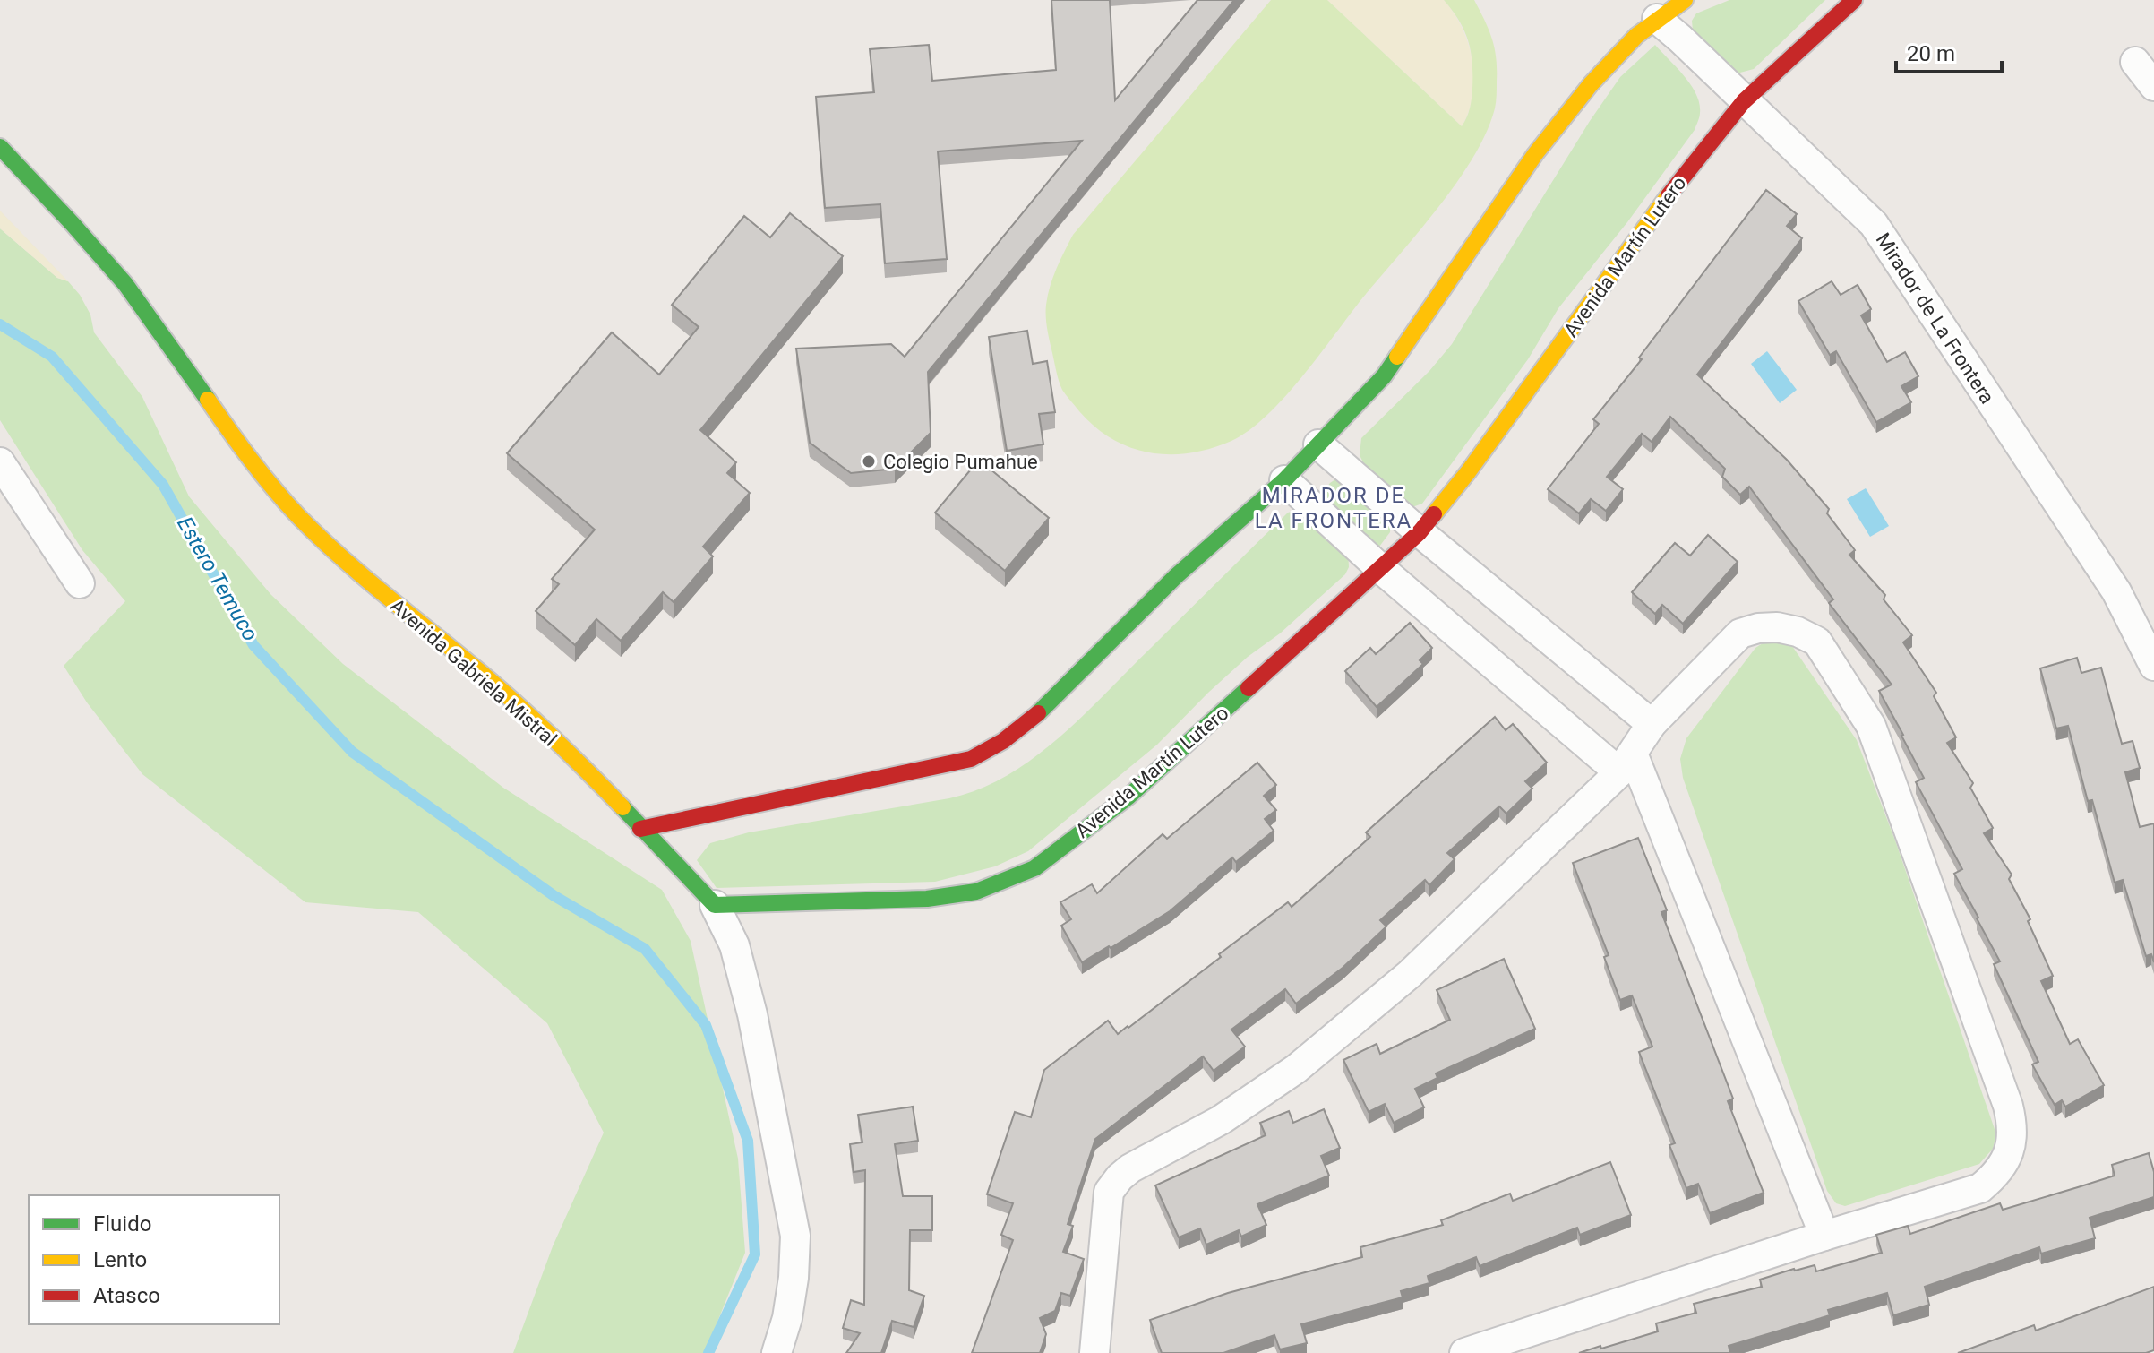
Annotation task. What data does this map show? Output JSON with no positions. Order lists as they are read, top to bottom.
{
  "streets": {
    "street": ["Avenida Martín Lutero", "Mirador de La Frontera", "Avenida Gabriela Mistral"]
  },
  "crossings": [
    ["Avenida Martín Lutero", "Mirador de La Frontera"],
    ["Avenida Martín Lutero", "Avenida Gabriela Mistral"]
  ],
  "districts": ["MIRADOR DE LA FRONTERA"],
  "water": ["Estero Temuco"],
  "places": ["Colegio Pumahue"],
  "legend": ["Fluido", "Lento", "Atasco"],
  "scale_bar": "20 m"
}
